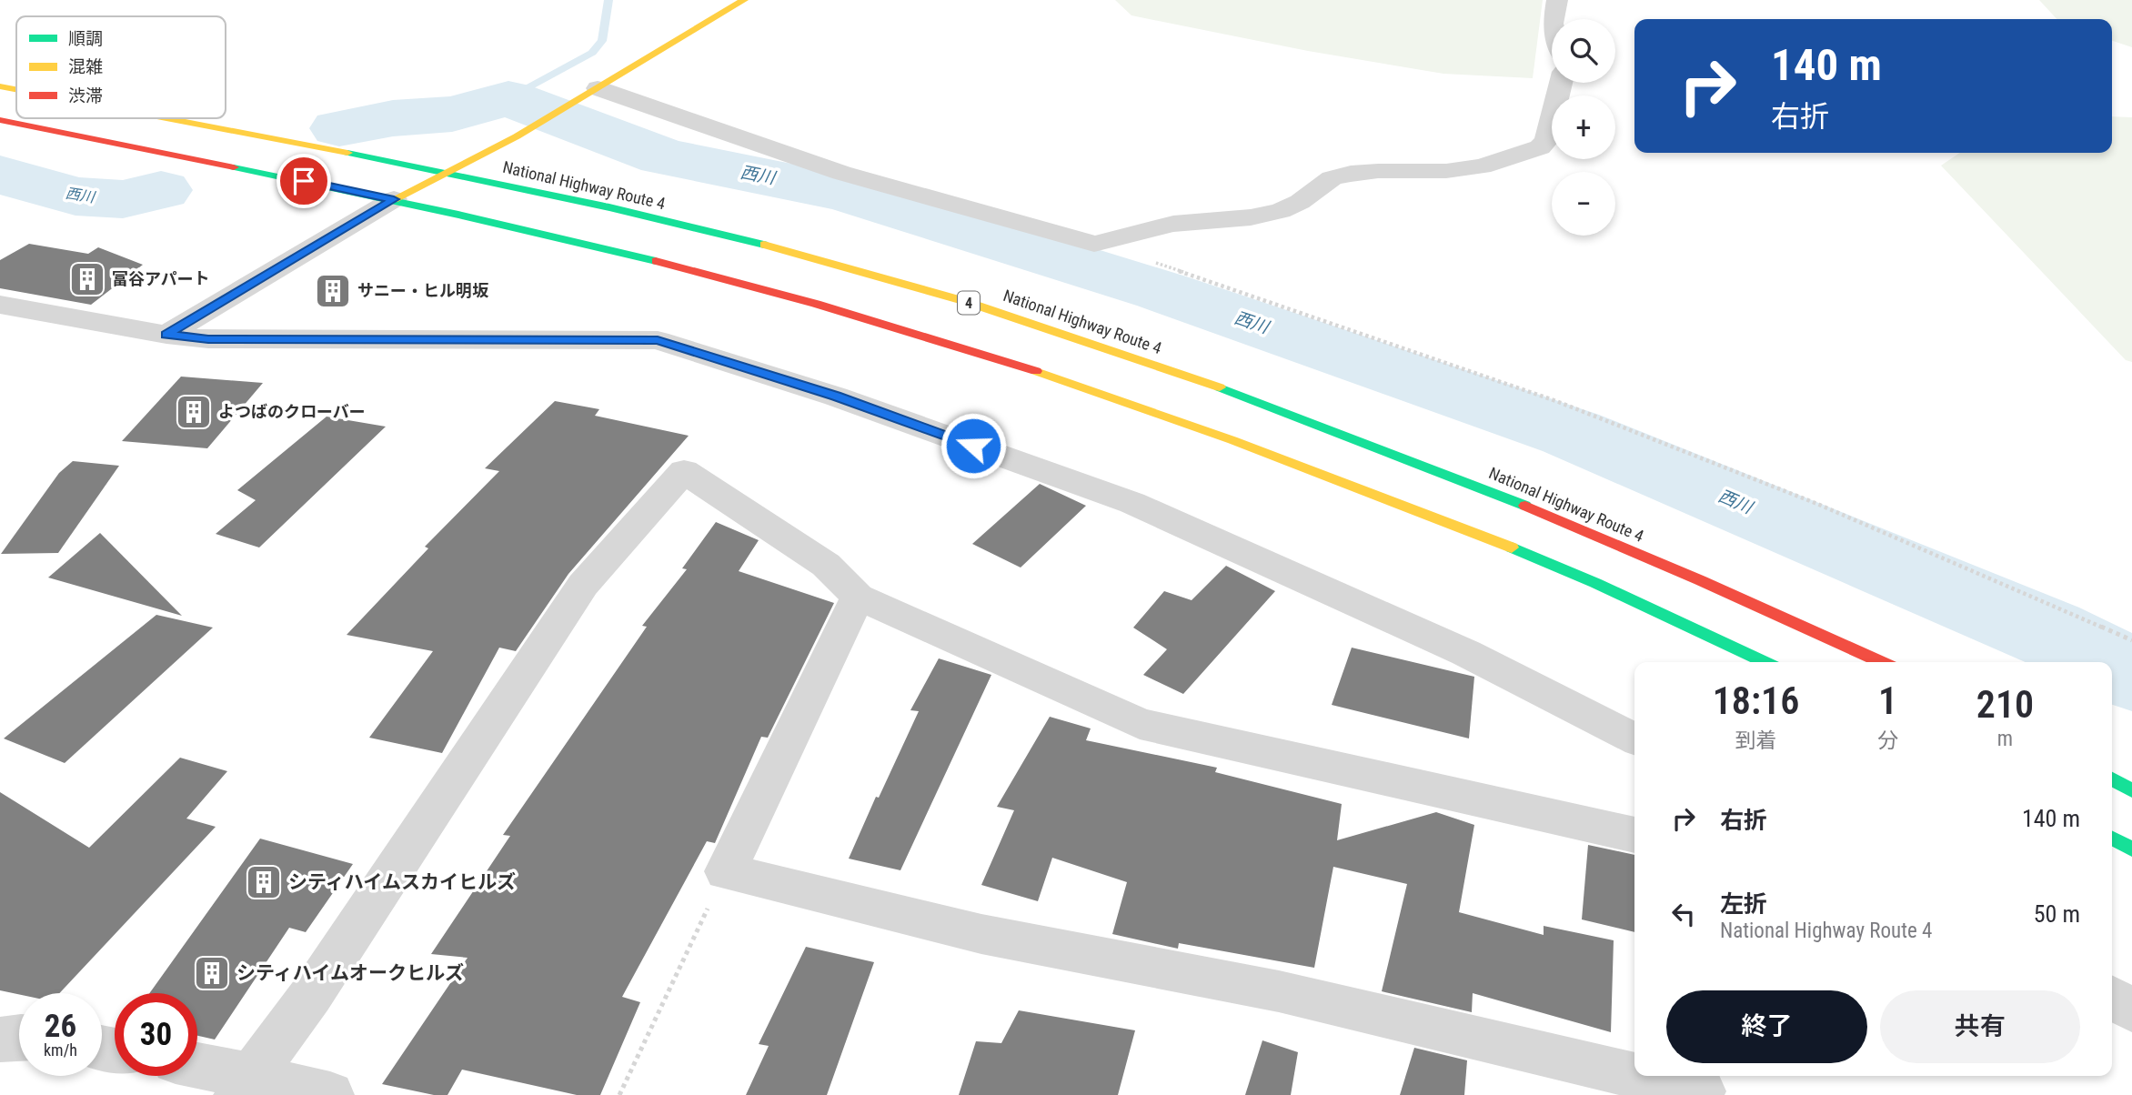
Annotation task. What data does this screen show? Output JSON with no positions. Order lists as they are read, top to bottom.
{
  "streets": {
    "main road": ["National Highway Route 4", "4"]
  },
  "water": ["西川"],
  "places": {
    "building": [
      "富谷アパート",
      "サニー・ヒル明坂",
      "よつばのクローバー",
      "シティハイムスカイヒルズ",
      "シティハイムオークヒルズ"
    ]
  },
  "legend": ["順調", "混雑", "渋滞"],
  "page": {
    "map_buttons": ["+", "−"],
    "turn": ["140 m", "右折"],
    "eta": [
      "18:16",
      "到着",
      "1",
      "分",
      "210",
      "m"
    ],
    "list": [
      {
        "name": "右折",
        "value": "140 m"
      },
      {
        "name": "左折",
        "note": "National Highway Route 4",
        "value": "50 m"
      }
    ],
    "buttons": ["終了", "共有"],
    "speed": "26 km/h",
    "limit": "30"
  }
}
